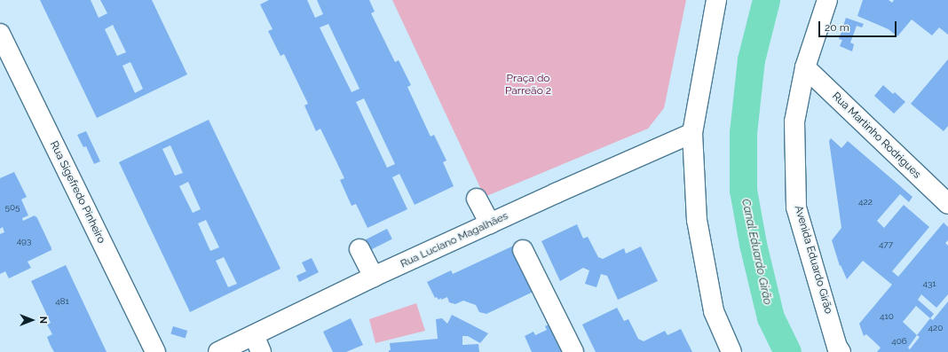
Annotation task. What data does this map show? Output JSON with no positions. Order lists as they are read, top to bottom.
{
  "streets": {
    "street": [
      "Rua Martinho Rodrigues",
      "Rua Sigefredo Pinheiro",
      "Rua Luciano Magalhães",
      "Avenida Eduardo Girão"
    ]
  },
  "crossings": [
    ["Rua Martinho Rodrigues", "Avenida Eduardo Girão"]
  ],
  "water": ["Canal Eduardo Girão"],
  "parks": ["Praça do Parreão 2"],
  "house_numbers": [
    "422",
    "505",
    "493",
    "477",
    "431",
    "481",
    "410",
    "420",
    "406"
  ],
  "scale_bar": "20 m",
  "north": "right"
}
